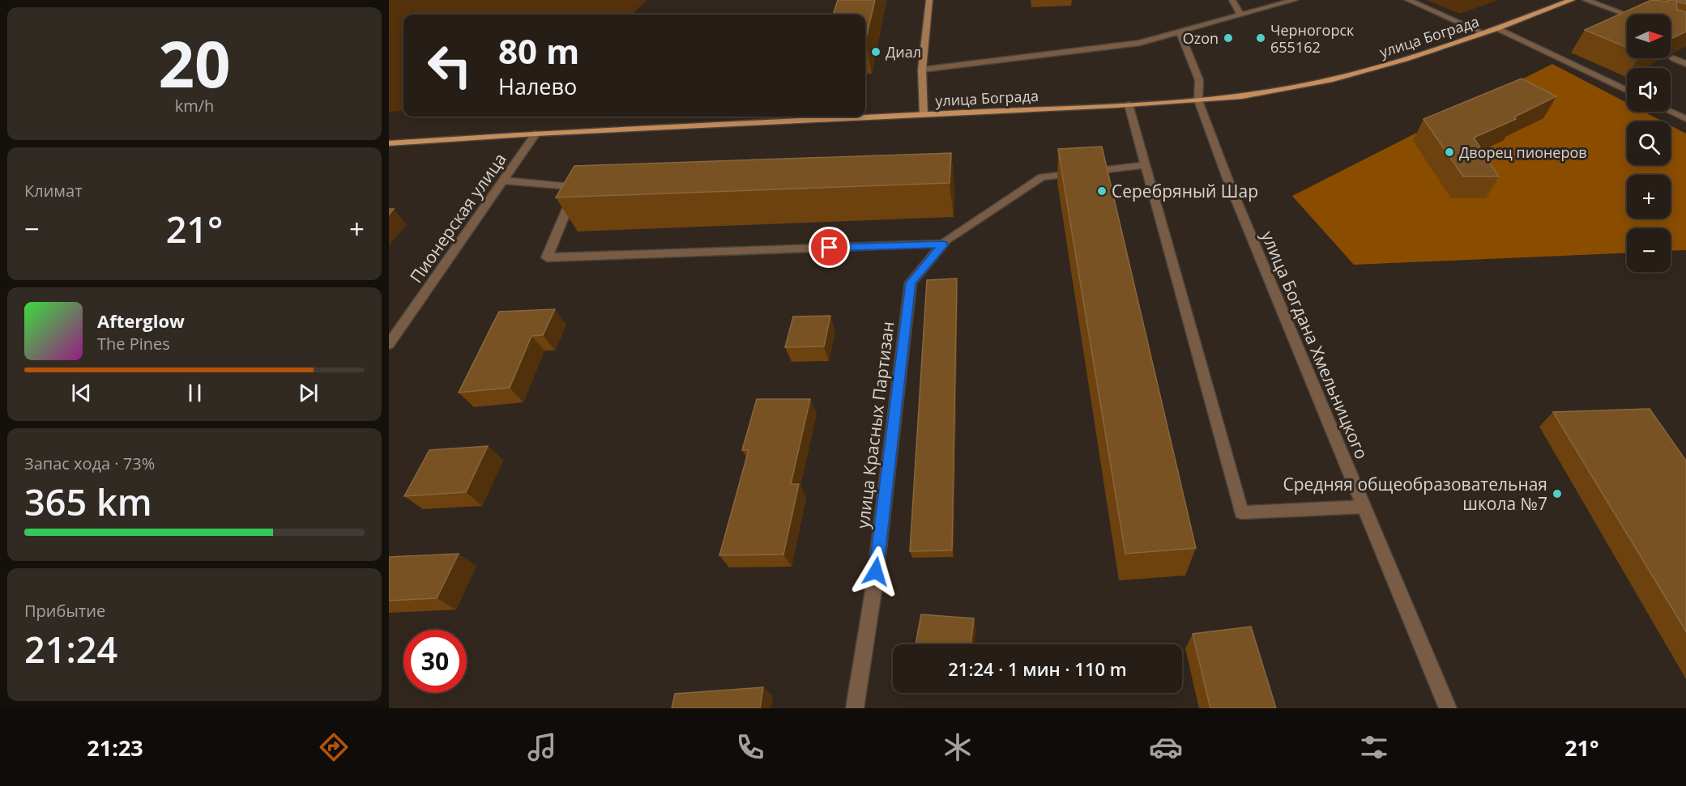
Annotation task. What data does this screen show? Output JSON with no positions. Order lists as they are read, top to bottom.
{
  "streets": {
    "main road": ["улица Бограда"],
    "street": ["Пионерская улица", "улица Богдана Хмельницкого", "улица Красных Партизан"]
  },
  "crossings": [
    ["улица Бограда", "Пионерская улица"],
    ["улица Бограда", "улица Богдана Хмельницкого"]
  ],
  "places": [
    "Ozon",
    "Черногорск 655162",
    "Диал",
    "Дворец пионеров",
    "Серебряный Шар",
    "Средняя общеобразовательная школа №7"
  ],
  "north": "right",
  "page": {
    "tile": [
      ["20", "km/h"],
      "Климат",
      ["Запас хода · 73%", "365 km"],
      ["Прибытие", "21:24"]
    ],
    "map_buttons": ["+", "−"],
    "turn": ["80 m", "Налево"],
    "heat": ["−", "21°", "+"],
    "song": ["Afterglow", "The Pines"],
    "limit": "30",
    "trip": "21:24 · 1 мин · 110 m",
    "tabs": ["21:23", "21°"]
  }
}
